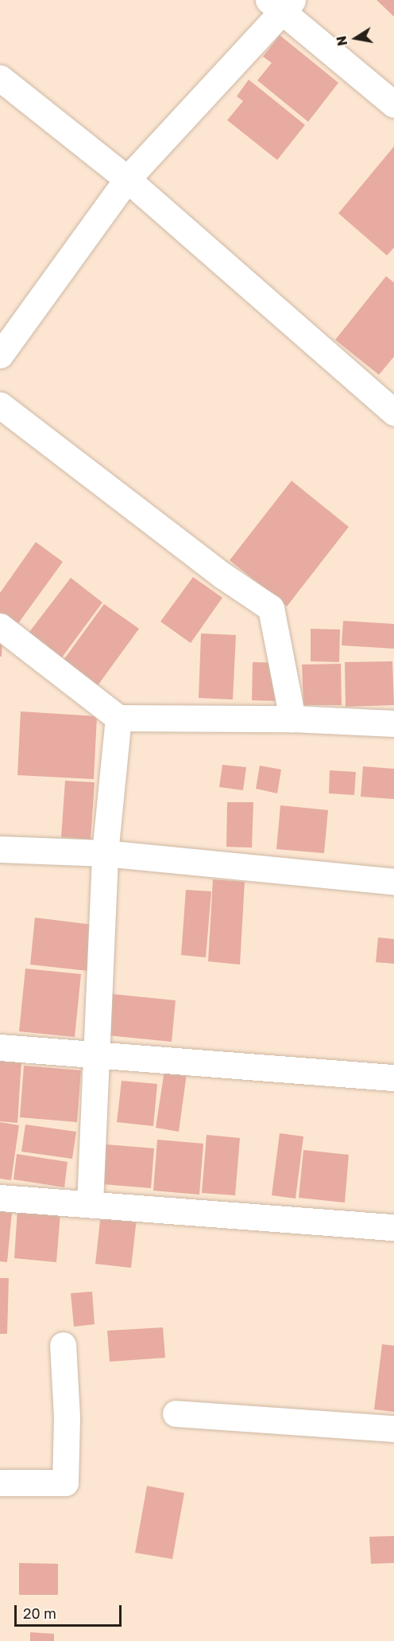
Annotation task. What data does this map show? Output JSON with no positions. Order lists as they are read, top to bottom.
{
  "scale_bar": "20 m",
  "north": "left"
}
